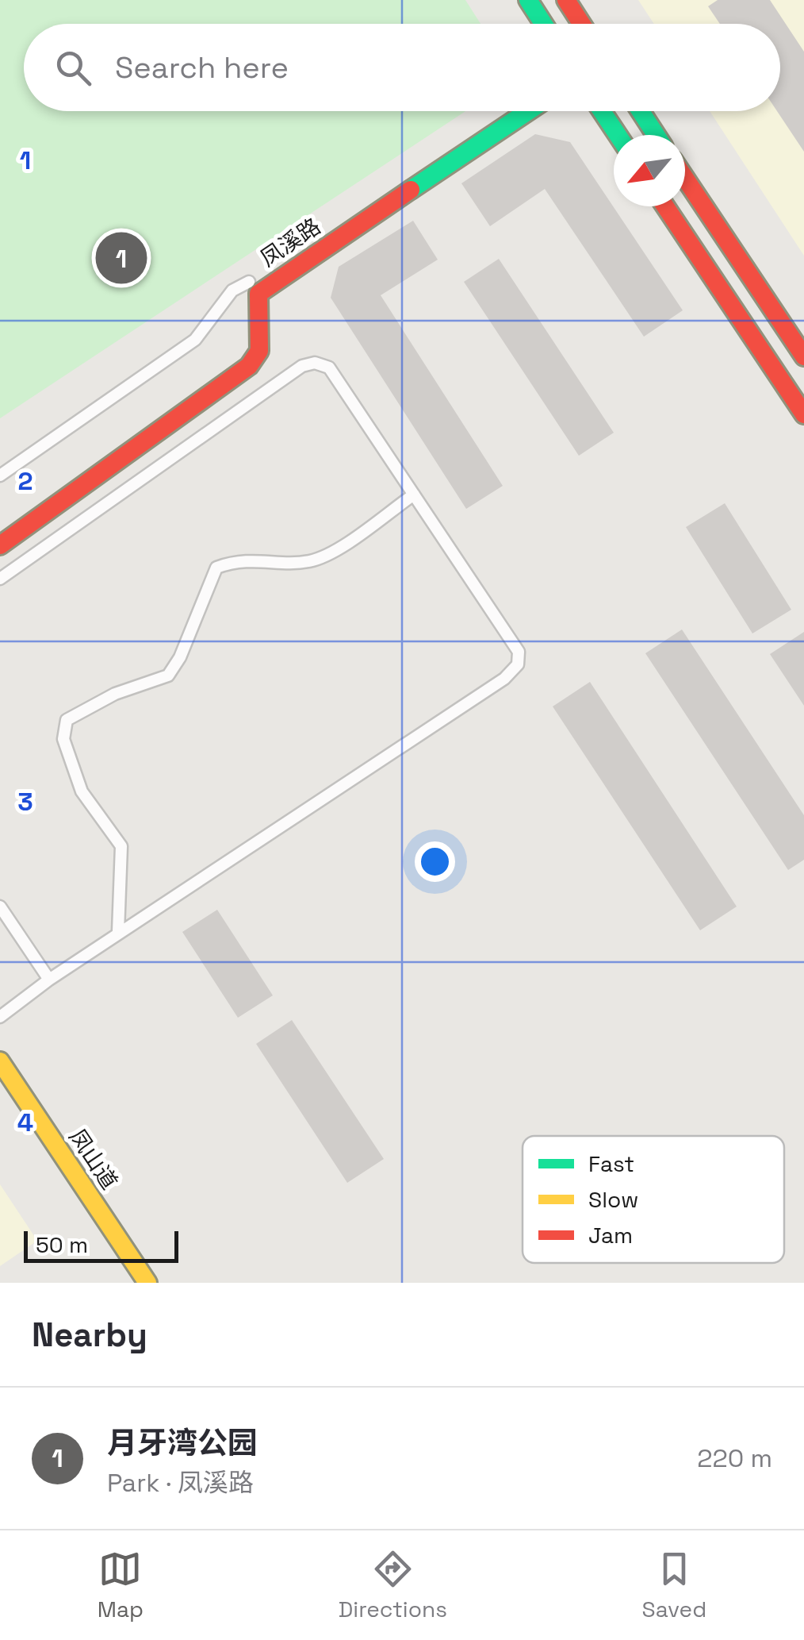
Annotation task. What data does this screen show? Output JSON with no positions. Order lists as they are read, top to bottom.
{
  "streets": {
    "street": ["凤溪路", "凤山道"]
  },
  "legend": ["Fast", "Slow", "Jam"],
  "scale_bar": "50 m",
  "north": "bottom left",
  "page": {
    "search": "Search here",
    "pins": "1",
    "scale": "50 m",
    "heading": "Nearby",
    "list": [
      {
        "mark": "1",
        "name": "月牙湾公园",
        "note": "Park · 凤溪路",
        "value": "220 m"
      }
    ],
    "nav": ["Map", "Directions", "Saved"]
  },
  "grid": {
    "rows": [
      "1",
      "2",
      "3",
      "4"
    ]
  }
}
